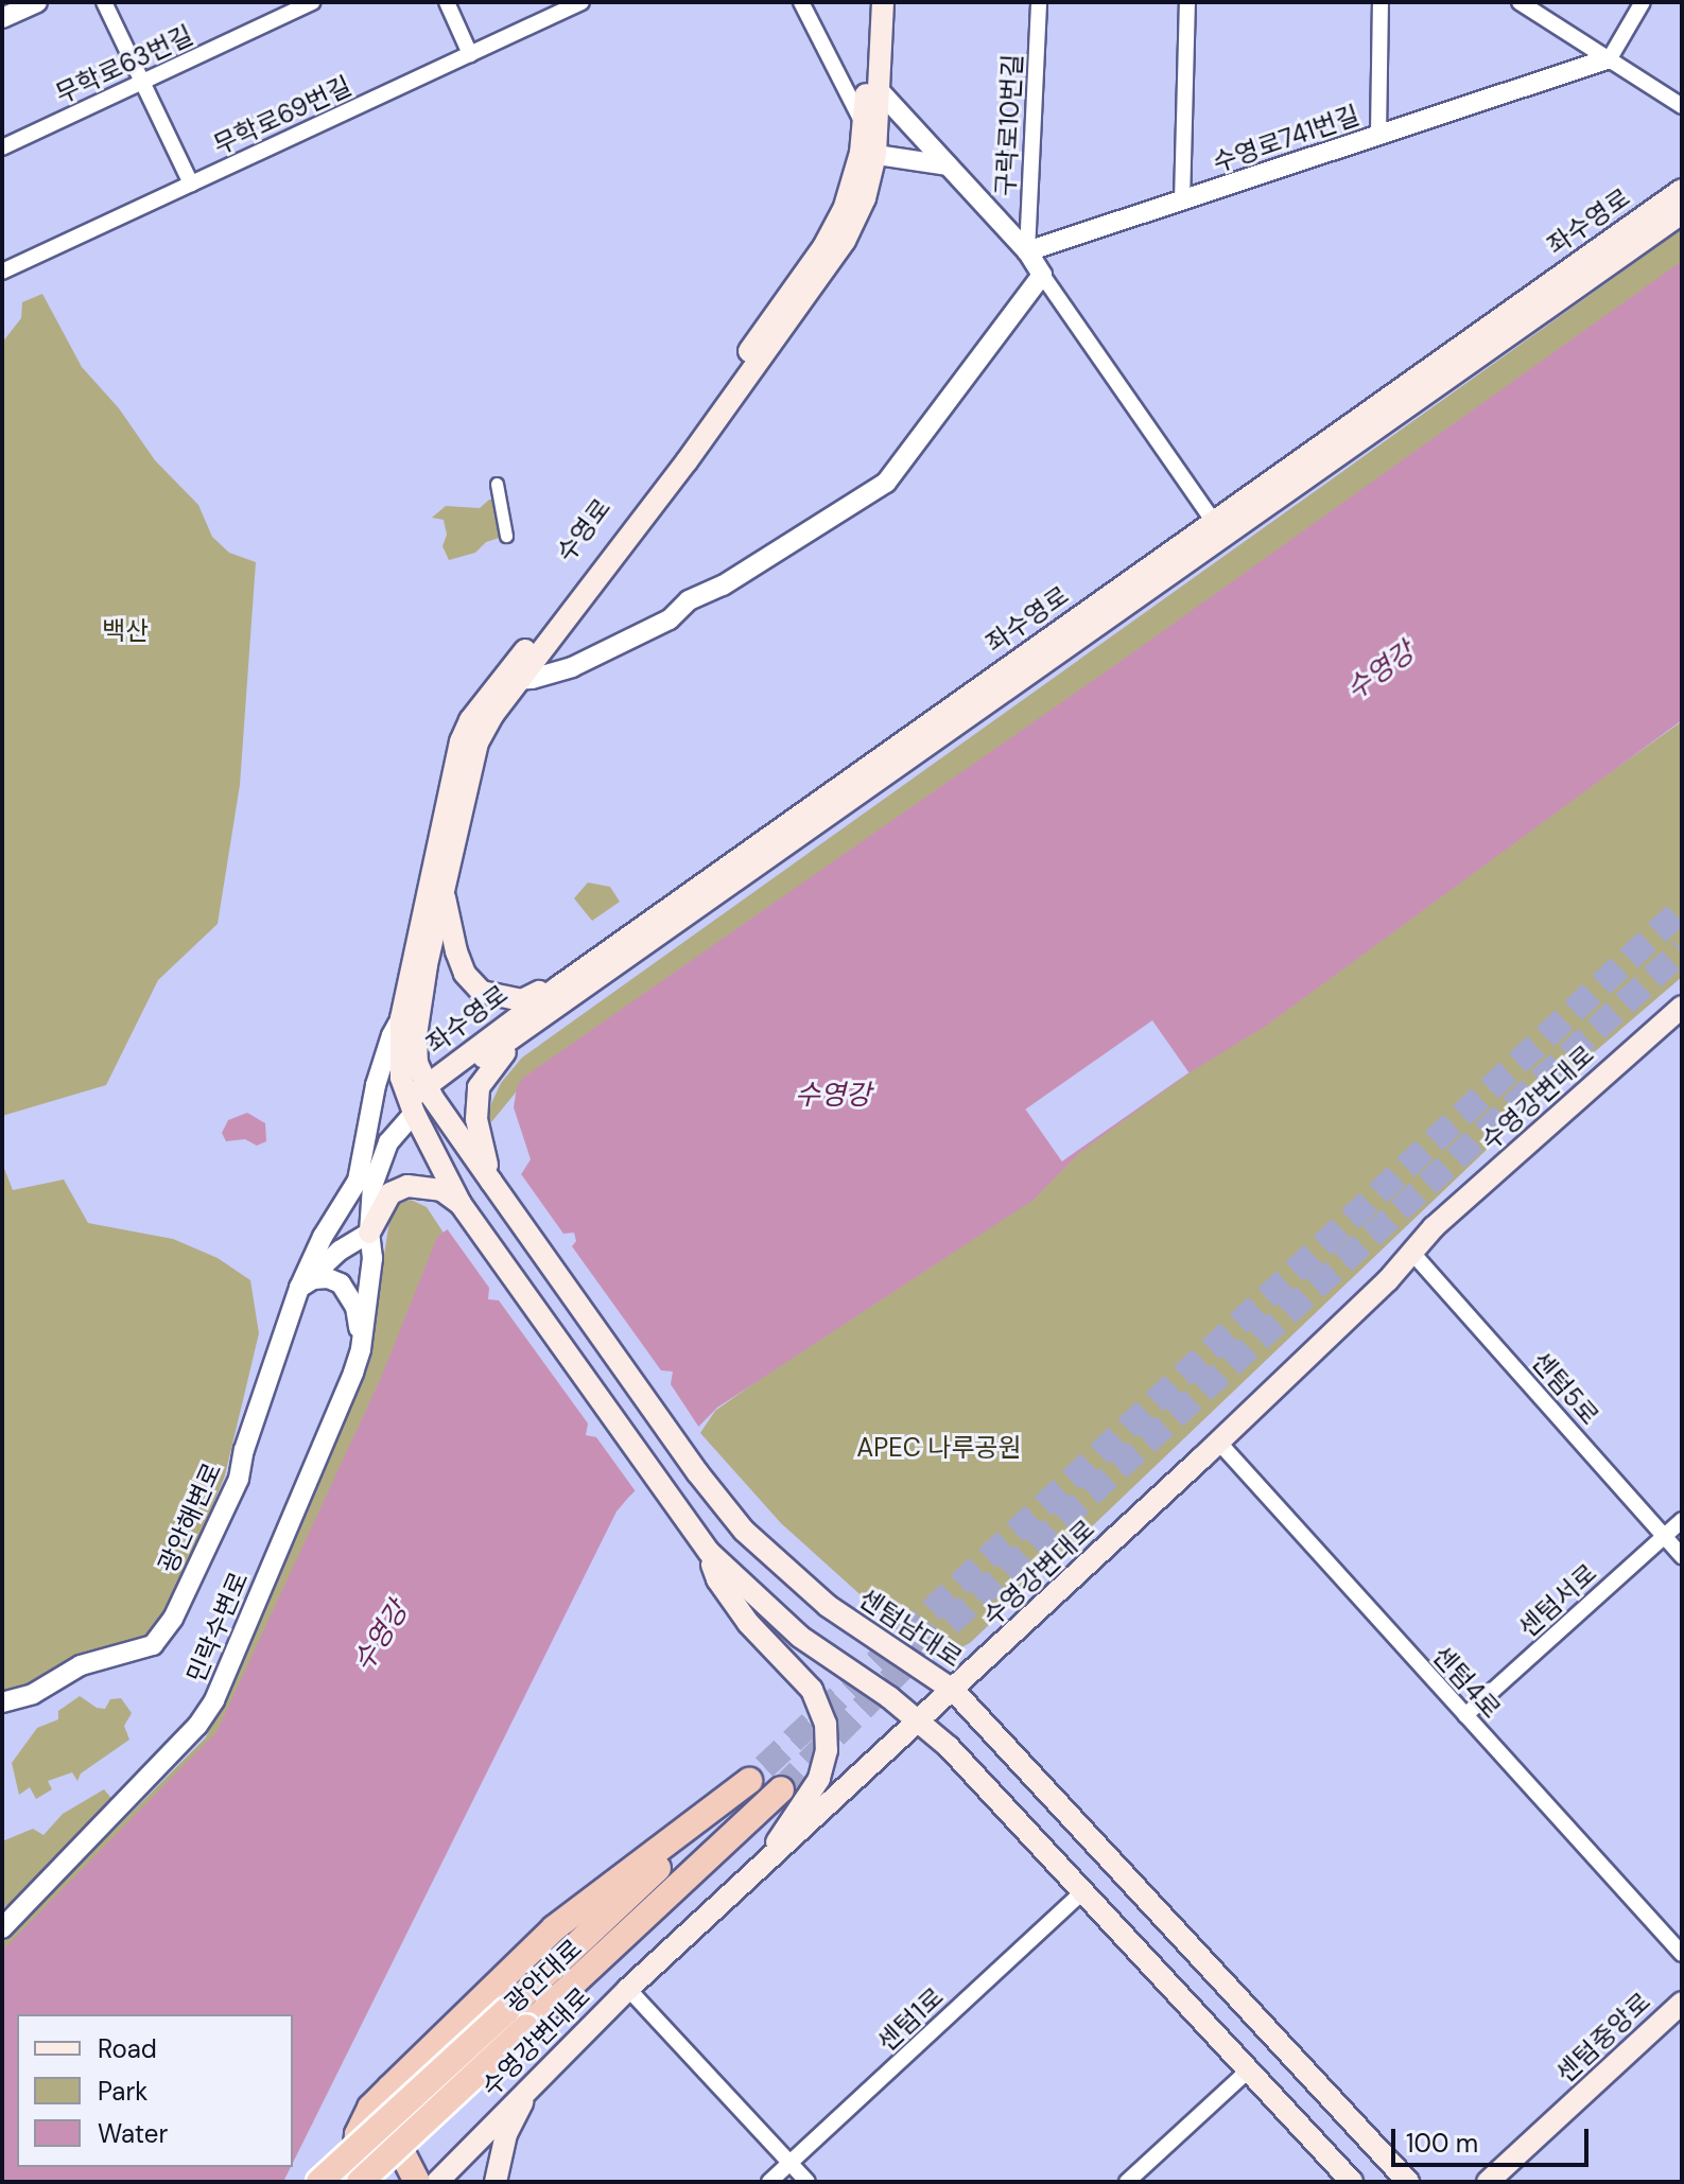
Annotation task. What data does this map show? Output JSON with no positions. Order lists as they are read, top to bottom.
{
  "streets": {
    "highway": ["광안대로"],
    "main road": [
      "좌수영로",
      "수영로",
      "수영강변대로",
      "센텀남대로",
      "센텀중앙로"
    ],
    "street": [
      "무학로63번길",
      "무학로69번길",
      "구락로10번길",
      "수영로741번길",
      "센텀5로",
      "광안해변로",
      "센텀서로",
      "민락수변로",
      "센텀4로",
      "센텀1로"
    ]
  },
  "crossings": [
    ["구락로10번길", "수영로741번길"],
    ["좌수영로", "수영로"],
    ["좌수영로", "민락수변로"],
    ["좌수영로", "센텀남대로"],
    ["수영로", "민락수변로"],
    ["수영로", "센텀남대로"],
    ["수영강변대로", "센텀5로"],
    ["수영강변대로", "센텀남대로"],
    ["수영강변대로", "센텀4로"],
    ["센텀5로", "센텀서로"],
    ["광안해변로", "민락수변로"],
    ["센텀서로", "센텀4로"],
    ["민락수변로", "센텀남대로"]
  ],
  "water": ["수영강"],
  "parks": ["백산", "APEC 나루공원"],
  "legend": ["Road", "Park", "Water"],
  "scale_bar": "100 m"
}
